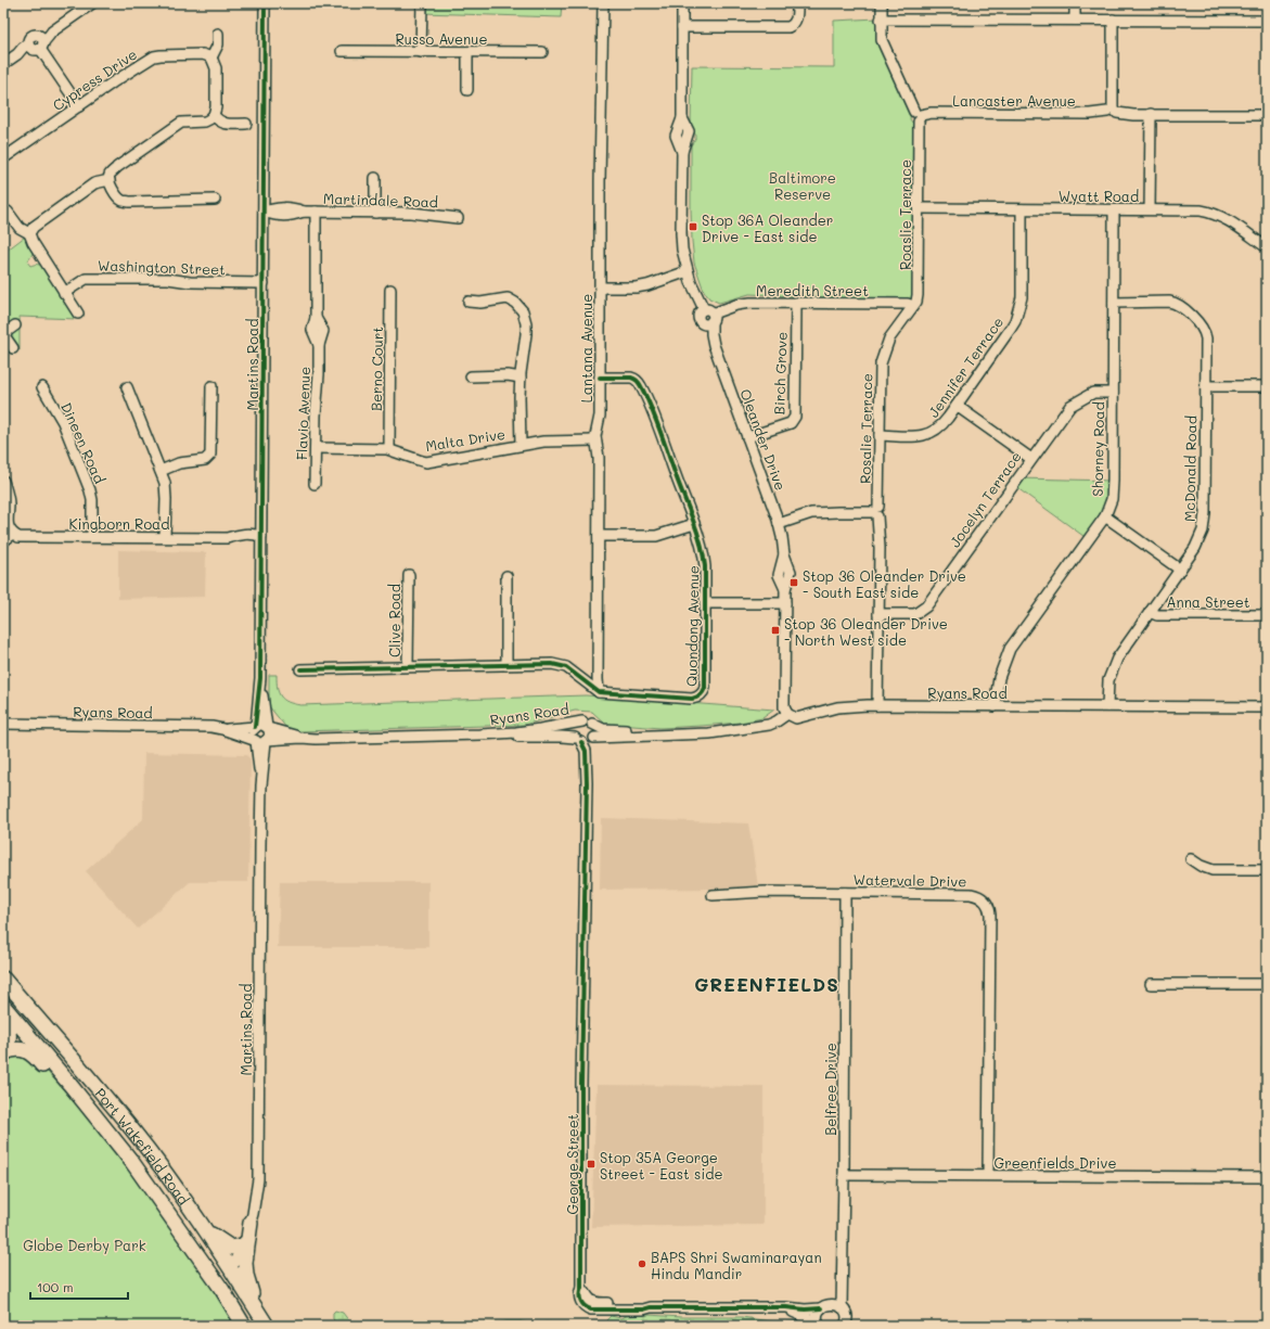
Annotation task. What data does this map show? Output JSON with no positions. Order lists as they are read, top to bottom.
{
  "streets": {
    "highway": ["Port Wakefield Road"],
    "street": [
      "Russo Avenue",
      "Cypress Drive",
      "Lancaster Avenue",
      "Wyatt Road",
      "Martindale Road",
      "Roaslie Terrace",
      "Washington Street",
      "Meredith Street",
      "Lantana Avenue",
      "Martins Road",
      "Jennifer Terrace",
      "Berno Court",
      "Birch Grove",
      "Flavio Avenue",
      "Rosalie Terrace",
      "Malta Drive",
      "Oleander Drive",
      "Dineen Road",
      "Shorney Road",
      "McDonald Road",
      "Jocelyn Terrace",
      "Kingborn Road",
      "Anna Street",
      "Clive Road",
      "Quondong Avenue",
      "Ryans Road",
      "Watervale Drive",
      "Belfree Drive",
      "Greenfields Drive",
      "George Street"
    ]
  },
  "crossings": [
    ["Lancaster Avenue", "Roaslie Terrace"],
    ["Wyatt Road", "Roaslie Terrace"],
    ["Wyatt Road", "Jennifer Terrace"],
    ["Wyatt Road", "Shorney Road"],
    ["Martindale Road", "Martins Road"],
    ["Martindale Road", "Flavio Avenue"],
    ["Roaslie Terrace", "Meredith Street"],
    ["Roaslie Terrace", "Rosalie Terrace"],
    ["Washington Street", "Martins Road"],
    ["Meredith Street", "Birch Grove"],
    ["Meredith Street", "Rosalie Terrace"],
    ["Meredith Street", "Oleander Drive"],
    ["Lantana Avenue", "Malta Drive"],
    ["Lantana Avenue", "Quondong Avenue"],
    ["Martins Road", "Kingborn Road"],
    ["Martins Road", "Ryans Road"],
    ["Martins Road", "Port Wakefield Road"],
    ["Jennifer Terrace", "Rosalie Terrace"],
    ["Berno Court", "Malta Drive"],
    ["Birch Grove", "Oleander Drive"],
    ["Flavio Avenue", "Malta Drive"],
    ["Rosalie Terrace", "Jocelyn Terrace"],
    ["Rosalie Terrace", "Ryans Road"],
    ["Oleander Drive", "Ryans Road"],
    ["Dineen Road", "Kingborn Road"],
    ["Shorney Road", "McDonald Road"],
    ["Shorney Road", "Jocelyn Terrace"],
    ["Shorney Road", "Ryans Road"],
    ["McDonald Road", "Anna Street"],
    ["McDonald Road", "Ryans Road"],
    ["Ryans Road", "George Street"],
    ["Watervale Drive", "Belfree Drive"],
    ["Watervale Drive", "Greenfields Drive"],
    ["Belfree Drive", "Greenfields Drive"],
    ["Belfree Drive", "George Street"]
  ],
  "districts": ["GREENFIELDS"],
  "parks": ["Baltimore Reserve", "Globe Derby Park"],
  "places": {
    "transit": [
      "Stop 36A Oleander Drive - East side",
      "Stop 36 Oleander Drive - South East side",
      "Stop 36 Oleander Drive - North West side",
      "Stop 35A George Street - East side"
    ],
    "other": ["BAPS Shri Swaminarayan Hindu Mandir"]
  },
  "scale_bar": "100 m"
}
